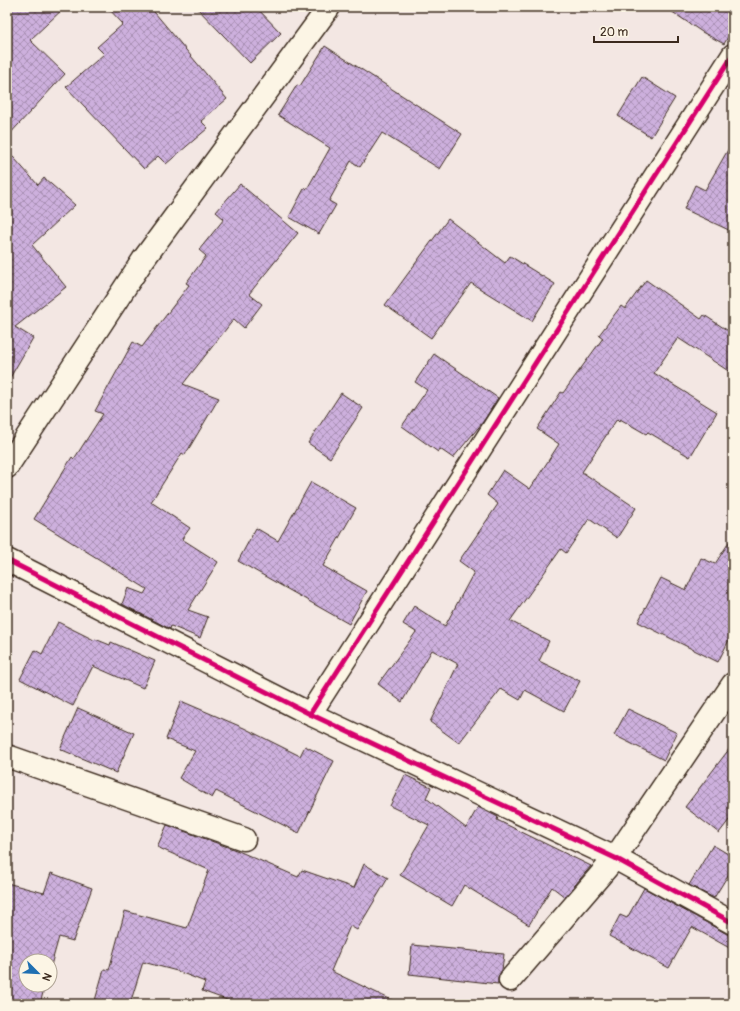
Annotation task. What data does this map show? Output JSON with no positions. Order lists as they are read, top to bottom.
{
  "scale_bar": "20 m",
  "north": "bottom right"
}
